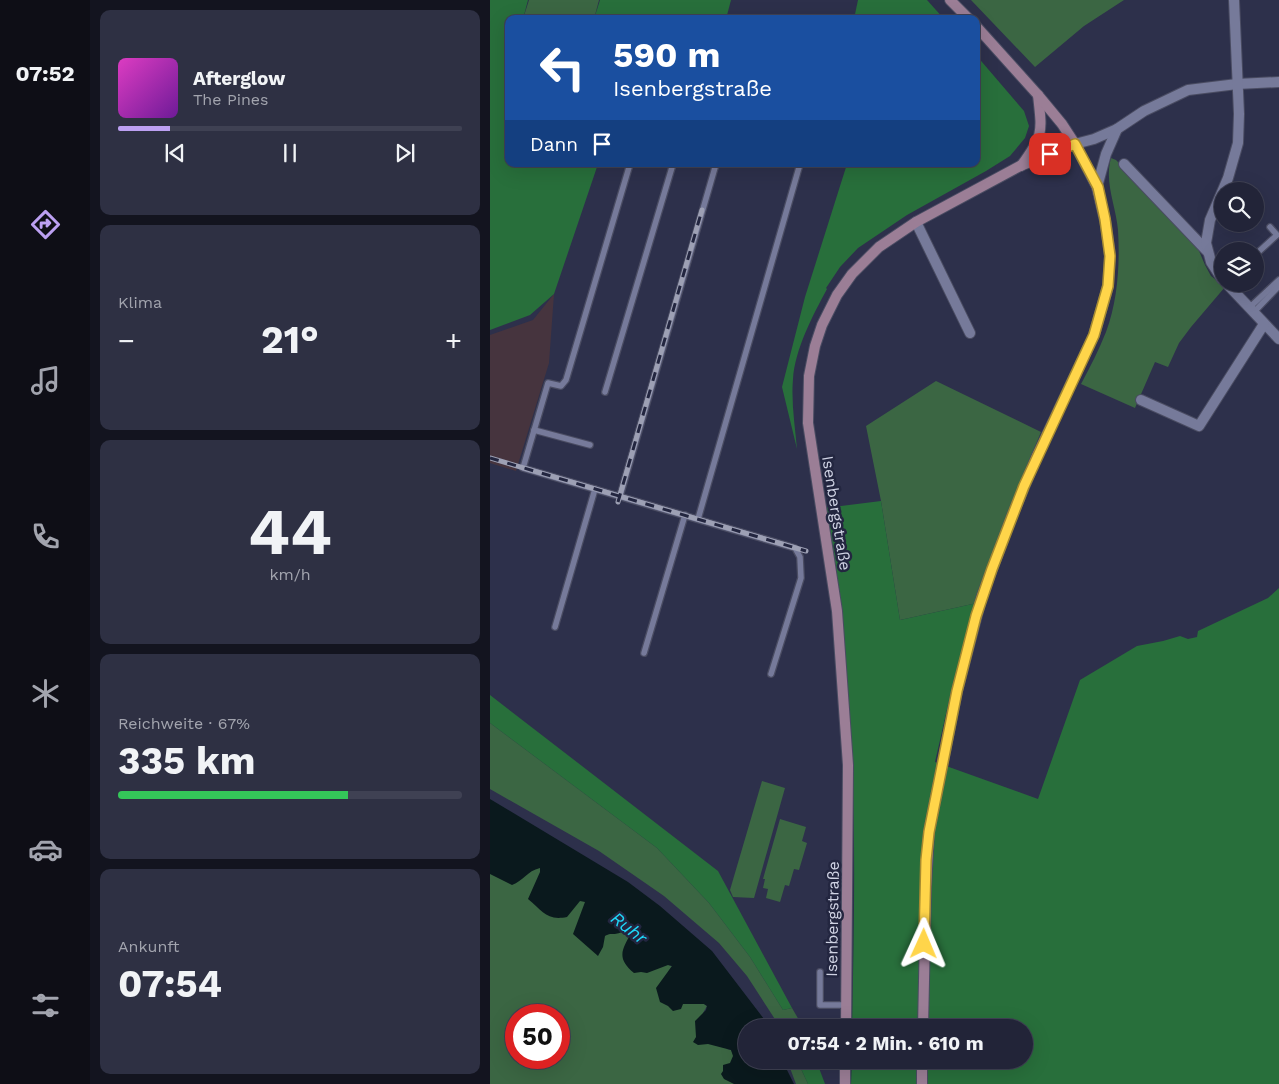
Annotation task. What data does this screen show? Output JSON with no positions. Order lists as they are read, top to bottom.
{
  "streets": {
    "main road": ["Isenbergstraße"]
  },
  "water": ["Ruhr"],
  "page": {
    "tabs": "07:52",
    "turn": ["590 m", "Isenbergstraße"],
    "song": ["Afterglow", "The Pines"],
    "then": "Dann",
    "tile": [
      "Klima",
      ["44", "km/h"],
      ["Reichweite · 67%", "335 km"],
      ["Ankunft", "07:54"]
    ],
    "heat": ["−", "21°", "+"],
    "limit": "50",
    "trip": "07:54 · 2 Min. · 610 m"
  }
}
